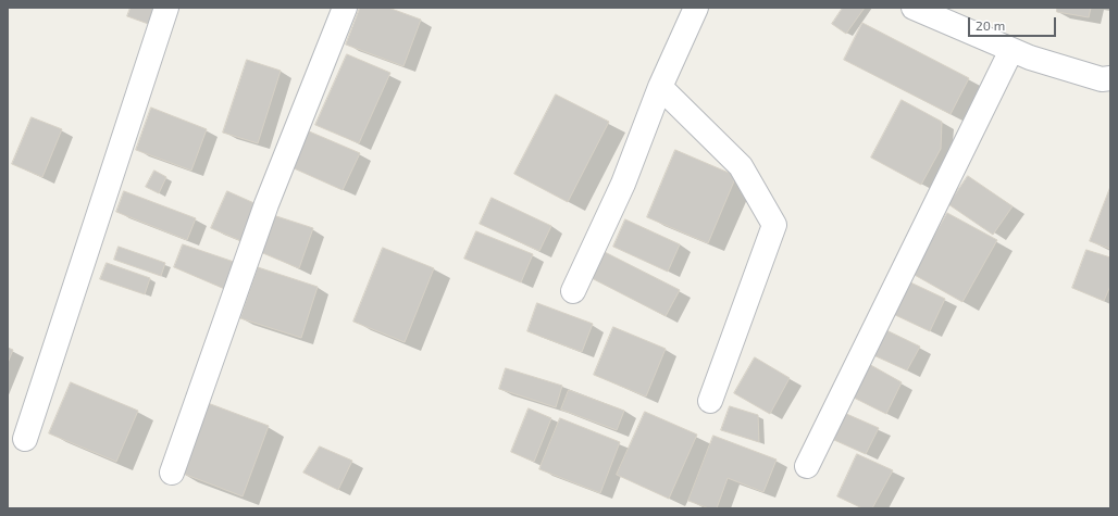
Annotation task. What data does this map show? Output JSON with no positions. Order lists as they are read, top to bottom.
{
  "scale_bar": "20 m"
}
